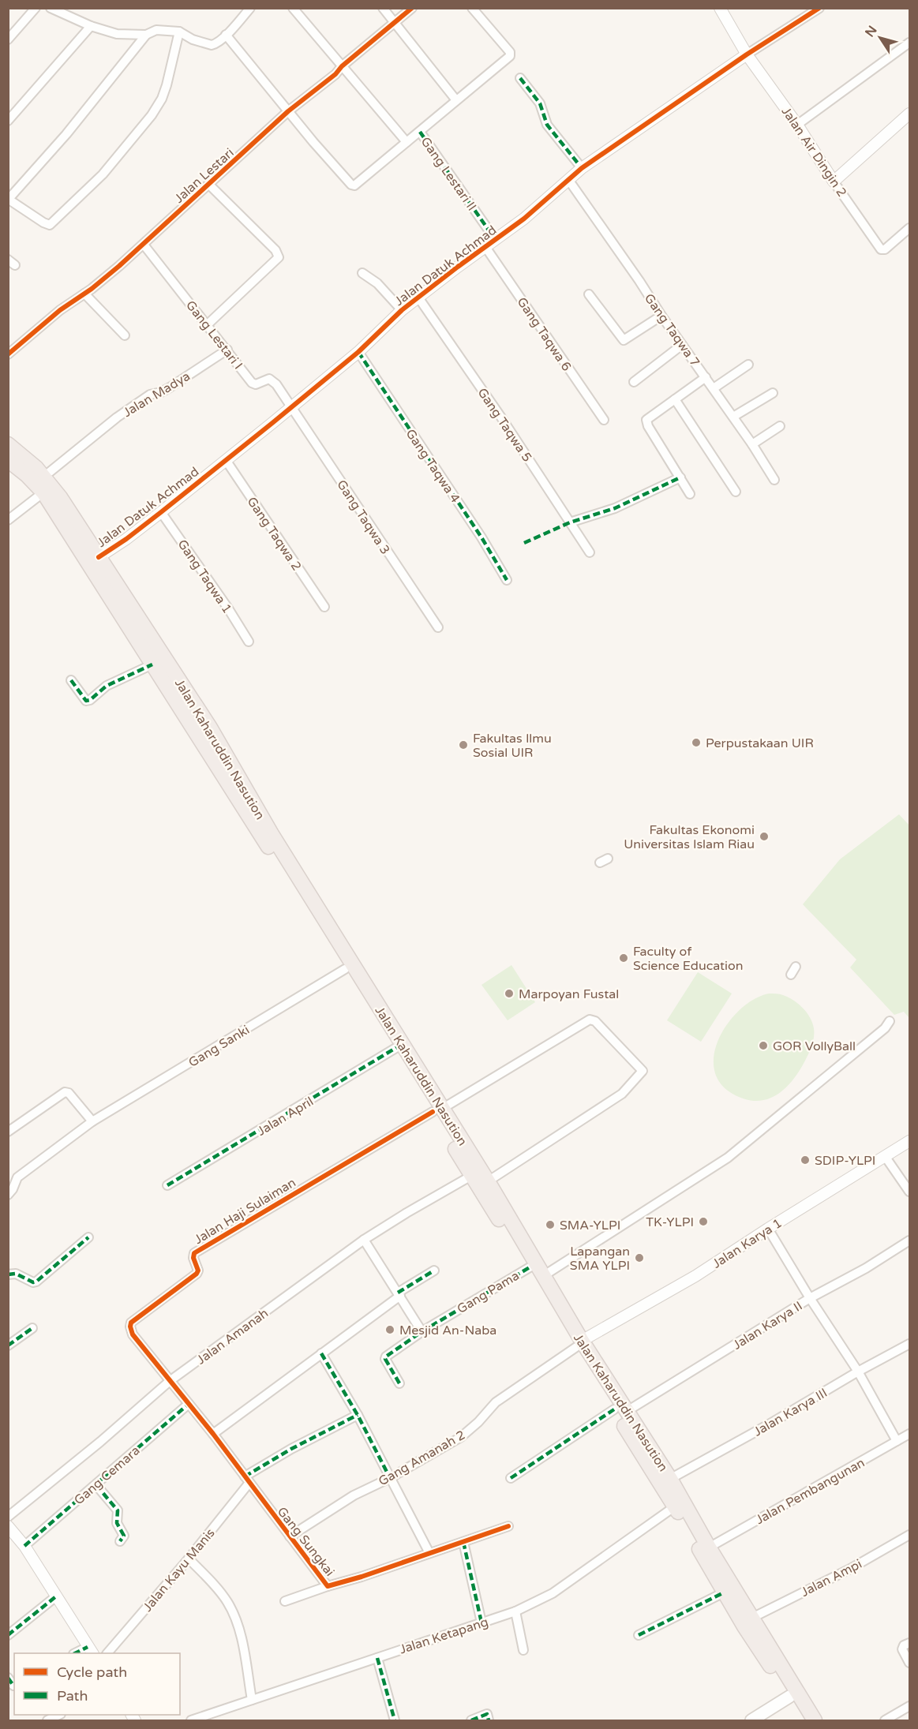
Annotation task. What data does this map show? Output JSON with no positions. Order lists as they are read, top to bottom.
{
  "streets": {
    "highway": ["Jalan Kaharuddin Nasution"],
    "street": [
      "Jalan Air Dingin 2",
      "Gang Lestari II",
      "Jalan Lestari",
      "Jalan Datuk Achmad",
      "Gang Taqwa 7",
      "Gang Taqwa 6",
      "Gang Lestari I",
      "Jalan Madya",
      "Gang Taqwa 5",
      "Gang Taqwa 4",
      "Gang Taqwa 3",
      "Gang Taqwa 2",
      "Gang Taqwa 1",
      "Gang Sanki",
      "Jalan April",
      "Jalan Haji Sulaiman",
      "Jalan Karya 1",
      "Gang Pama",
      "Jalan Karya II",
      "Jalan Amanah",
      "Jalan Karya III",
      "Gang Amanah 2",
      "Gang Cemara",
      "Jalan Pembangunan",
      "Gang Sungkai",
      "Jalan Kayu Manis",
      "Jalan Ampi",
      "Jalan Ketapang"
    ]
  },
  "crossings": [
    ["Jalan Air Dingin 2", "Jalan Datuk Achmad"],
    ["Gang Lestari II", "Jalan Datuk Achmad"],
    ["Jalan Lestari", "Gang Lestari I"],
    ["Jalan Datuk Achmad", "Gang Taqwa 7"],
    ["Jalan Datuk Achmad", "Gang Taqwa 6"],
    ["Jalan Datuk Achmad", "Gang Lestari I"],
    ["Jalan Datuk Achmad", "Gang Taqwa 5"],
    ["Jalan Datuk Achmad", "Gang Taqwa 4"],
    ["Jalan Datuk Achmad", "Gang Taqwa 3"],
    ["Jalan Datuk Achmad", "Gang Taqwa 2"],
    ["Jalan Datuk Achmad", "Gang Taqwa 1"],
    ["Jalan Datuk Achmad", "Jalan Kaharuddin Nasution"],
    ["Gang Lestari I", "Jalan Madya"],
    ["Gang Lestari I", "Gang Taqwa 3"],
    ["Jalan Madya", "Jalan Kaharuddin Nasution"],
    ["Jalan Kaharuddin Nasution", "Gang Sanki"],
    ["Jalan Kaharuddin Nasution", "Jalan April"],
    ["Jalan Kaharuddin Nasution", "Jalan Haji Sulaiman"],
    ["Jalan Kaharuddin Nasution", "Jalan Karya 1"],
    ["Jalan Kaharuddin Nasution", "Gang Pama"],
    ["Jalan Kaharuddin Nasution", "Jalan Karya II"],
    ["Jalan Kaharuddin Nasution", "Jalan Amanah"],
    ["Jalan Kaharuddin Nasution", "Jalan Karya III"],
    ["Jalan Kaharuddin Nasution", "Gang Amanah 2"],
    ["Jalan Kaharuddin Nasution", "Jalan Pembangunan"],
    ["Jalan Kaharuddin Nasution", "Jalan Ampi"],
    ["Jalan Kaharuddin Nasution", "Jalan Ketapang"],
    ["Jalan Haji Sulaiman", "Jalan Amanah"],
    ["Jalan Haji Sulaiman", "Gang Sungkai"],
    ["Jalan Karya 1", "Gang Amanah 2"],
    ["Jalan Amanah", "Gang Sungkai"],
    ["Gang Amanah 2", "Gang Sungkai"],
    ["Gang Cemara", "Gang Sungkai"],
    ["Gang Sungkai", "Jalan Kayu Manis"]
  ],
  "places": [
    "Perpustakaan UIR",
    "Fakultas Ilmu Sosial UIR",
    "Fakultas Ekonomi Universitas Islam Riau",
    "Faculty of Science Education",
    "Marpoyan Fustal",
    "GOR VollyBall",
    "SDIP-YLPI",
    "TK-YLPI",
    "SMA-YLPI",
    "Lapangan SMA YLPI",
    "Mesjid An-Naba"
  ],
  "legend": ["Cycle path", "Path"],
  "north": "top left"
}
